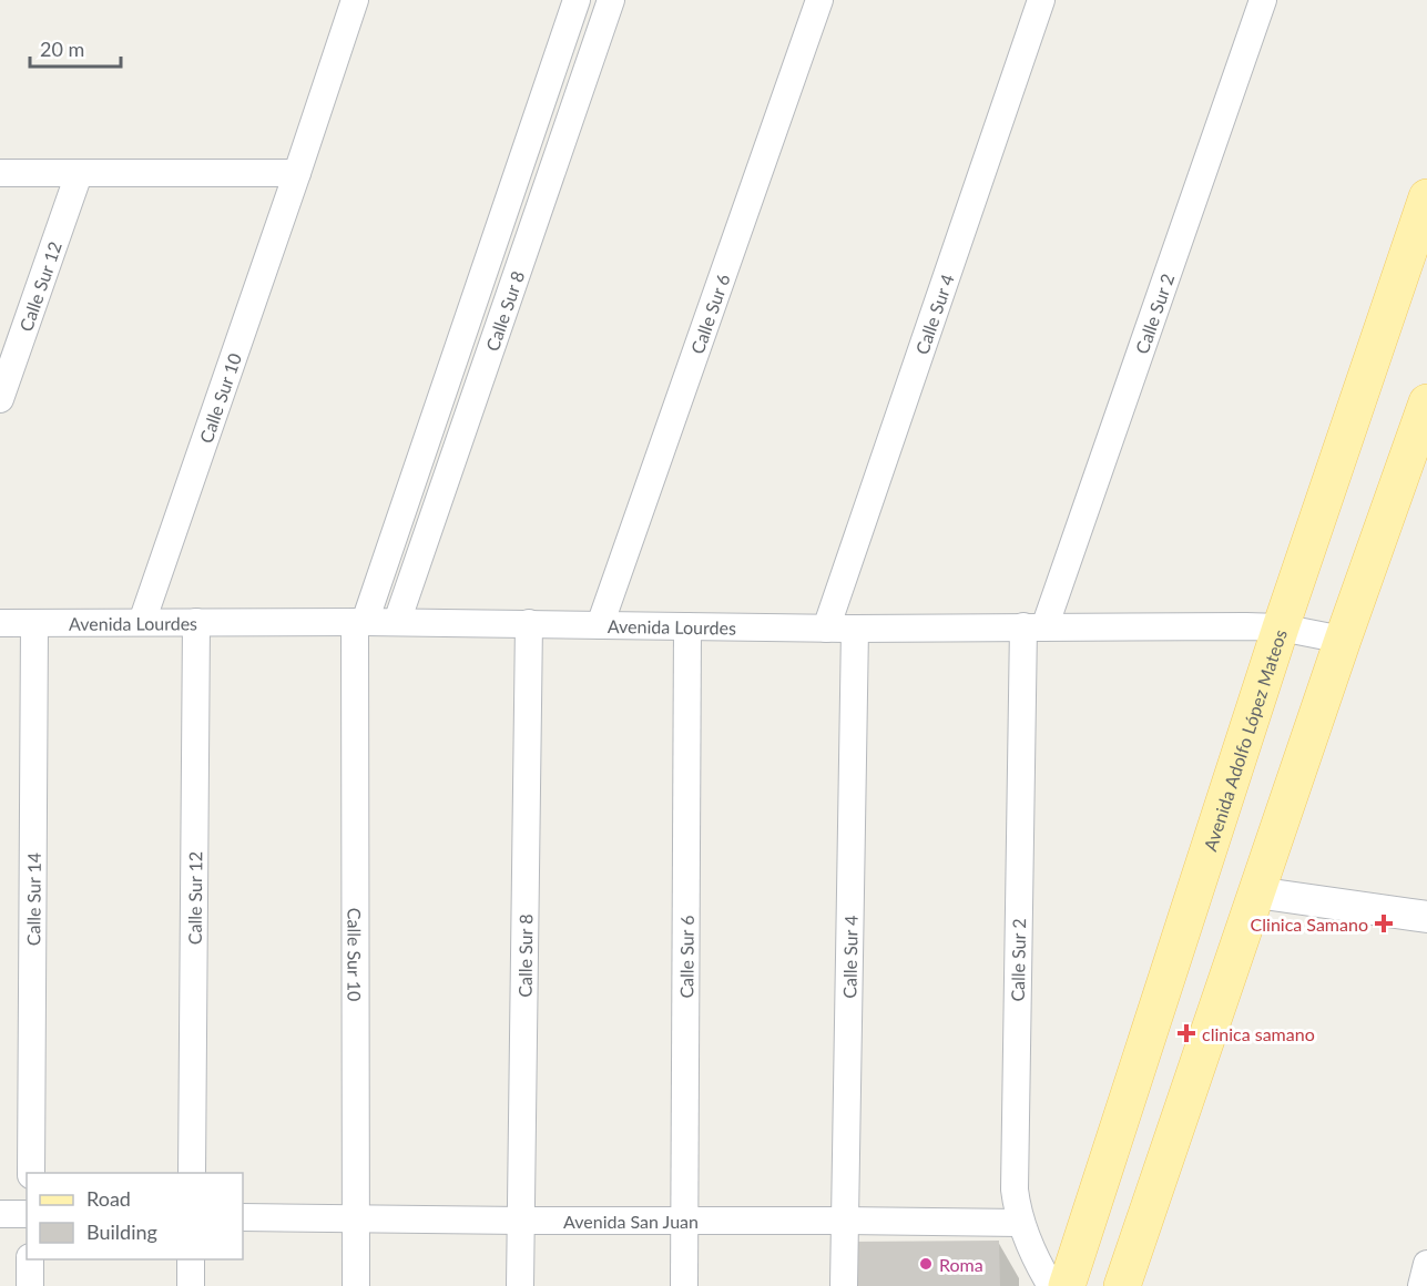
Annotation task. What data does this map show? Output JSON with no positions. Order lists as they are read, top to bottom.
{
  "streets": {
    "main road": ["Avenida Adolfo López Mateos"],
    "street": [
      "Calle Sur 12",
      "Calle Sur 8",
      "Calle Sur 6",
      "Calle Sur 4",
      "Calle Sur 2",
      "Calle Sur 10",
      "Avenida Lourdes",
      "Calle Sur 14",
      "Avenida San Juan"
    ]
  },
  "crossings": [
    ["Calle Sur 12", "Avenida Lourdes"],
    ["Calle Sur 8", "Calle Sur 10"],
    ["Calle Sur 8", "Avenida Lourdes"],
    ["Calle Sur 8", "Avenida San Juan"],
    ["Calle Sur 6", "Avenida Lourdes"],
    ["Calle Sur 6", "Avenida San Juan"],
    ["Calle Sur 4", "Avenida Lourdes"],
    ["Calle Sur 4", "Avenida San Juan"],
    ["Calle Sur 2", "Avenida Lourdes"],
    ["Calle Sur 2", "Avenida San Juan"],
    ["Calle Sur 10", "Avenida Lourdes"],
    ["Calle Sur 10", "Avenida San Juan"],
    ["Avenida Lourdes", "Avenida Adolfo López Mateos"],
    ["Avenida Lourdes", "Calle Sur 14"]
  ],
  "places": {
    "health": ["Clinica Samano", "clinica samano"],
    "other": ["Roma"]
  },
  "legend": ["Road", "Building"],
  "scale_bar": "20 m"
}
